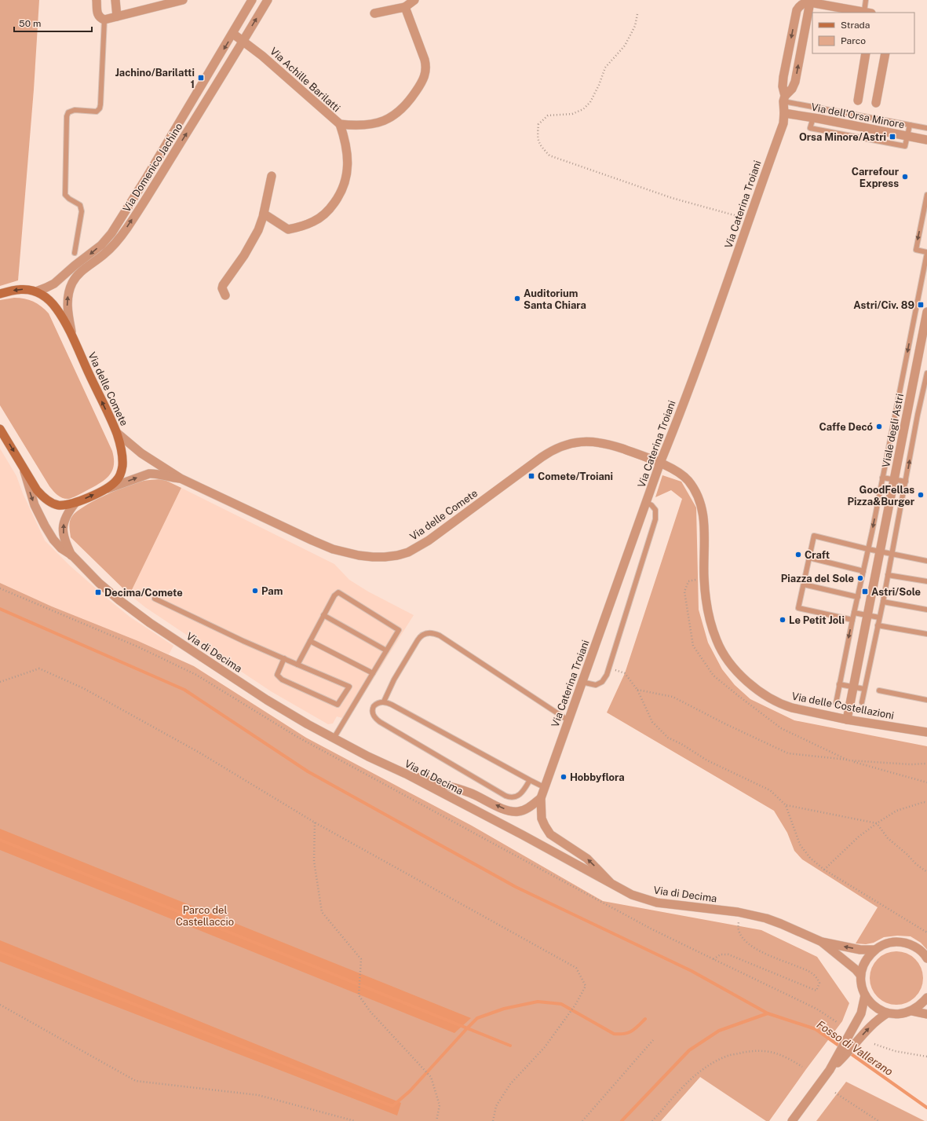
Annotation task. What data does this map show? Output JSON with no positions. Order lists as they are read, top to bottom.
{
  "streets": {
    "main road": ["Via delle Comete", "Via di Decima"],
    "street": [
      "Via Achille Barilatti",
      "Via dell'Orsa Minore",
      "Via Domenico Jachino",
      "Via Caterina Troiani",
      "Viale degli Astri",
      "Via delle Costellazioni"
    ]
  },
  "crossings": [
    ["Via Achille Barilatti", "Via Domenico Jachino"],
    ["Via dell'Orsa Minore", "Via Caterina Troiani"],
    ["Via Domenico Jachino", "Via delle Comete"],
    ["Via Caterina Troiani", "Via delle Comete"],
    ["Via Caterina Troiani", "Via di Decima"],
    ["Via Caterina Troiani", "Via delle Costellazioni"],
    ["Via delle Comete", "Via delle Costellazioni"],
    ["Viale degli Astri", "Via delle Costellazioni"]
  ],
  "water": ["Fosso di Vallerano"],
  "parks": ["Parco del Castellaccio"],
  "places": {
    "transit": [
      "Jachino/Barilatti 1",
      "Orsa Minore/Astri",
      "Astri/Civ. 89",
      "Comete/Troiani",
      "Astri/Sole",
      "Decima/Comete"
    ],
    "other": [
      "Carrefour Express",
      "Auditorium Santa Chiara",
      "Caffe Decó",
      "GoodFellas Pizza&Burger",
      "Craft",
      "Piazza del Sole",
      "Pam",
      "Le Petit Joli",
      "Hobbyflora"
    ]
  },
  "legend": ["Strada", "Parco"],
  "scale_bar": "50 m"
}
